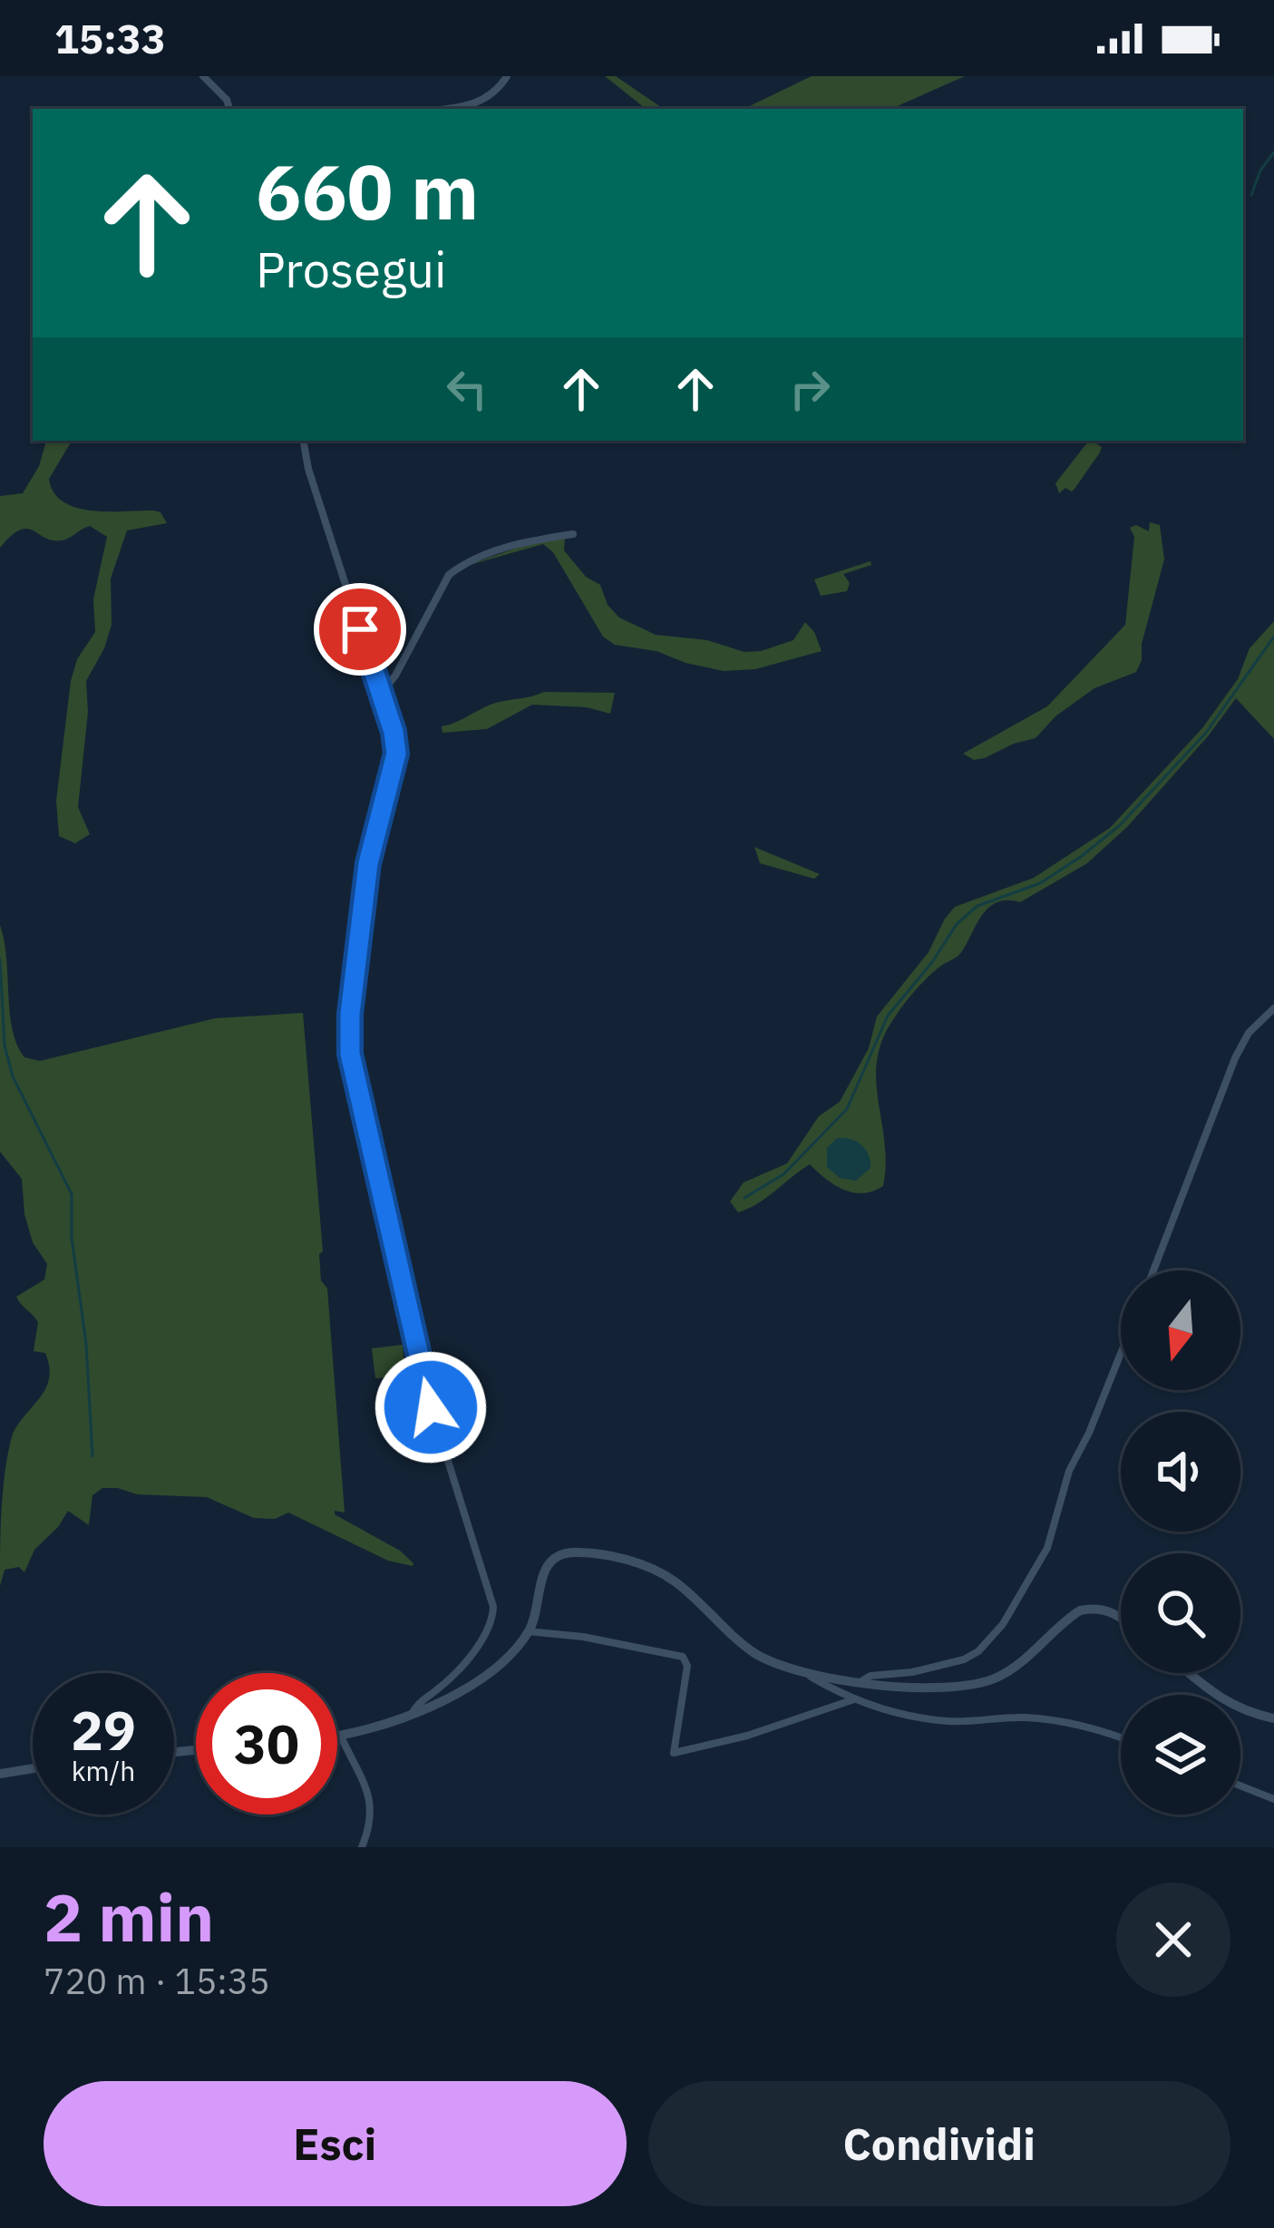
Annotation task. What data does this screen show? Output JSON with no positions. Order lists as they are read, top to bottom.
{
  "north": "bottom",
  "page": {
    "status": "15:33",
    "turn": ["660 m", "Prosegui"],
    "speed": "29 km/h",
    "limit": "30",
    "heading": ["2 min", "720 m · 15:35"],
    "buttons": ["Esci", "Condividi"]
  }
}
